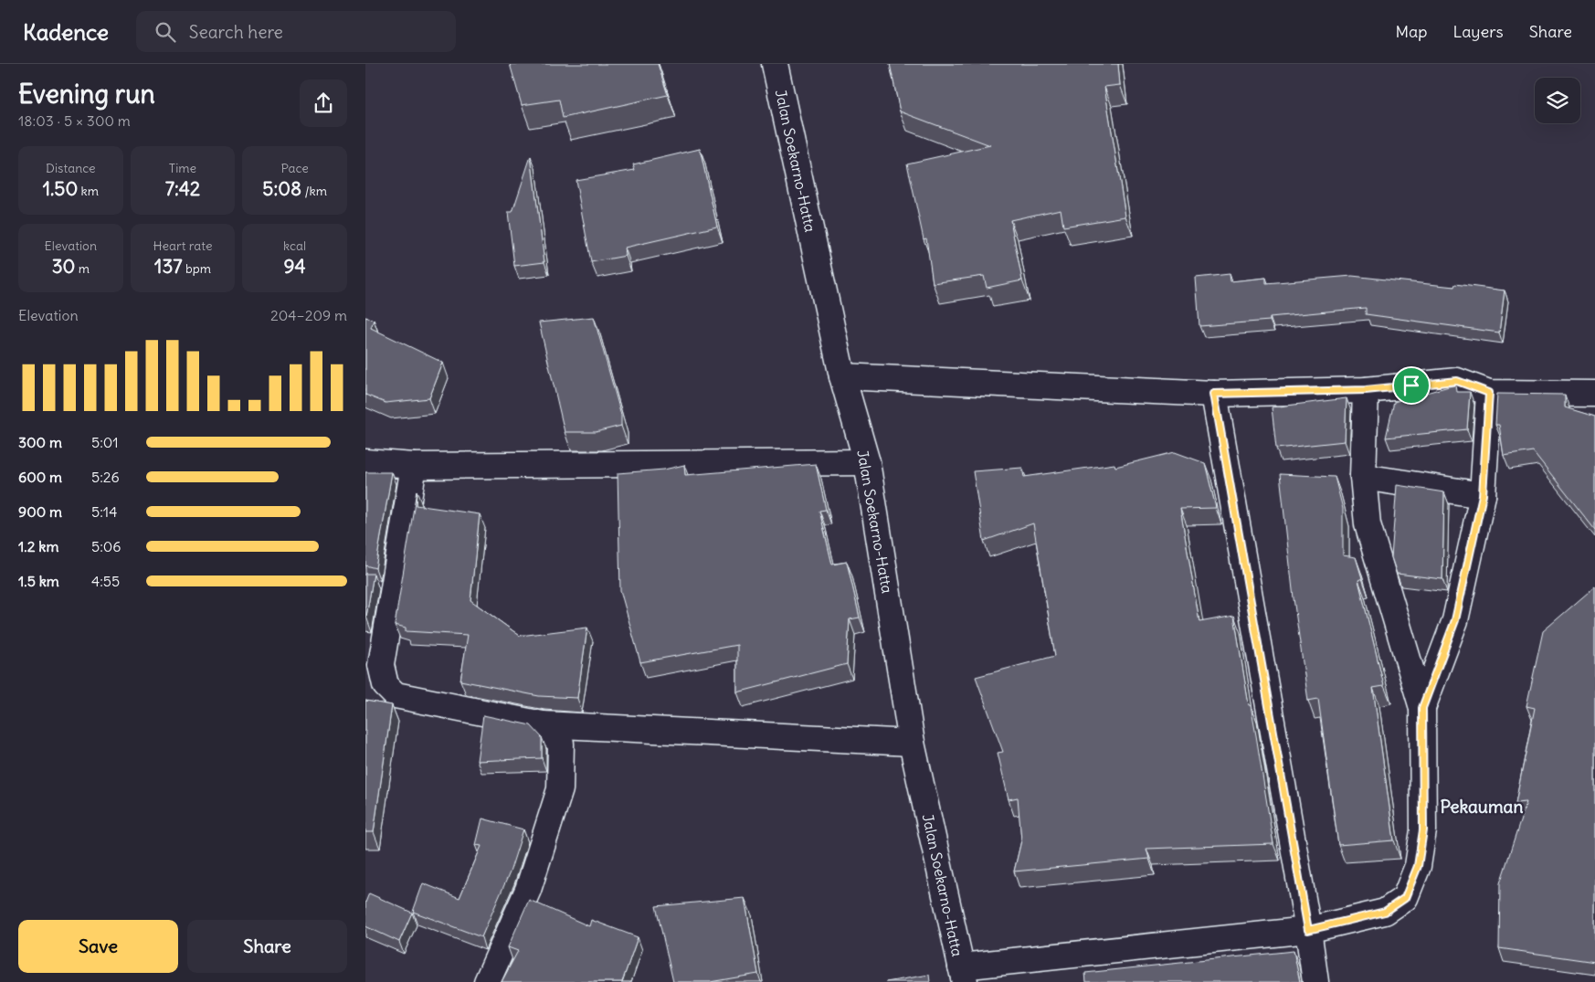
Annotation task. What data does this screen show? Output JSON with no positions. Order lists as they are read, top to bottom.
{
  "streets": {
    "main road": ["Jalan Soekarno-Hatta"]
  },
  "districts": ["Pekauman"],
  "page": {
    "header": "Kadence",
    "search": "Search here",
    "nav": ["Map", "Layers", "Share"],
    "heading": ["Evening run", "18:03 · 5 × 300 m"],
    "stats": [
      ["Distance", "1.50 km"],
      ["Time", "7:42"],
      ["Pace", "5:08 /km"],
      ["Elevation", "30 m"],
      ["Heart rate", "137 bpm"],
      ["kcal", "94"]
    ],
    "chart": ["Elevation", "204–209 m"],
    "list": [
      {
        "name": "300 m",
        "note": "5:01"
      },
      {
        "name": "600 m",
        "note": "5:26"
      },
      {
        "name": "900 m",
        "note": "5:14"
      },
      {
        "name": "1.2 km",
        "note": "5:06"
      },
      {
        "name": "1.5 km",
        "note": "4:55"
      }
    ],
    "buttons": ["Save", "Share"]
  }
}
